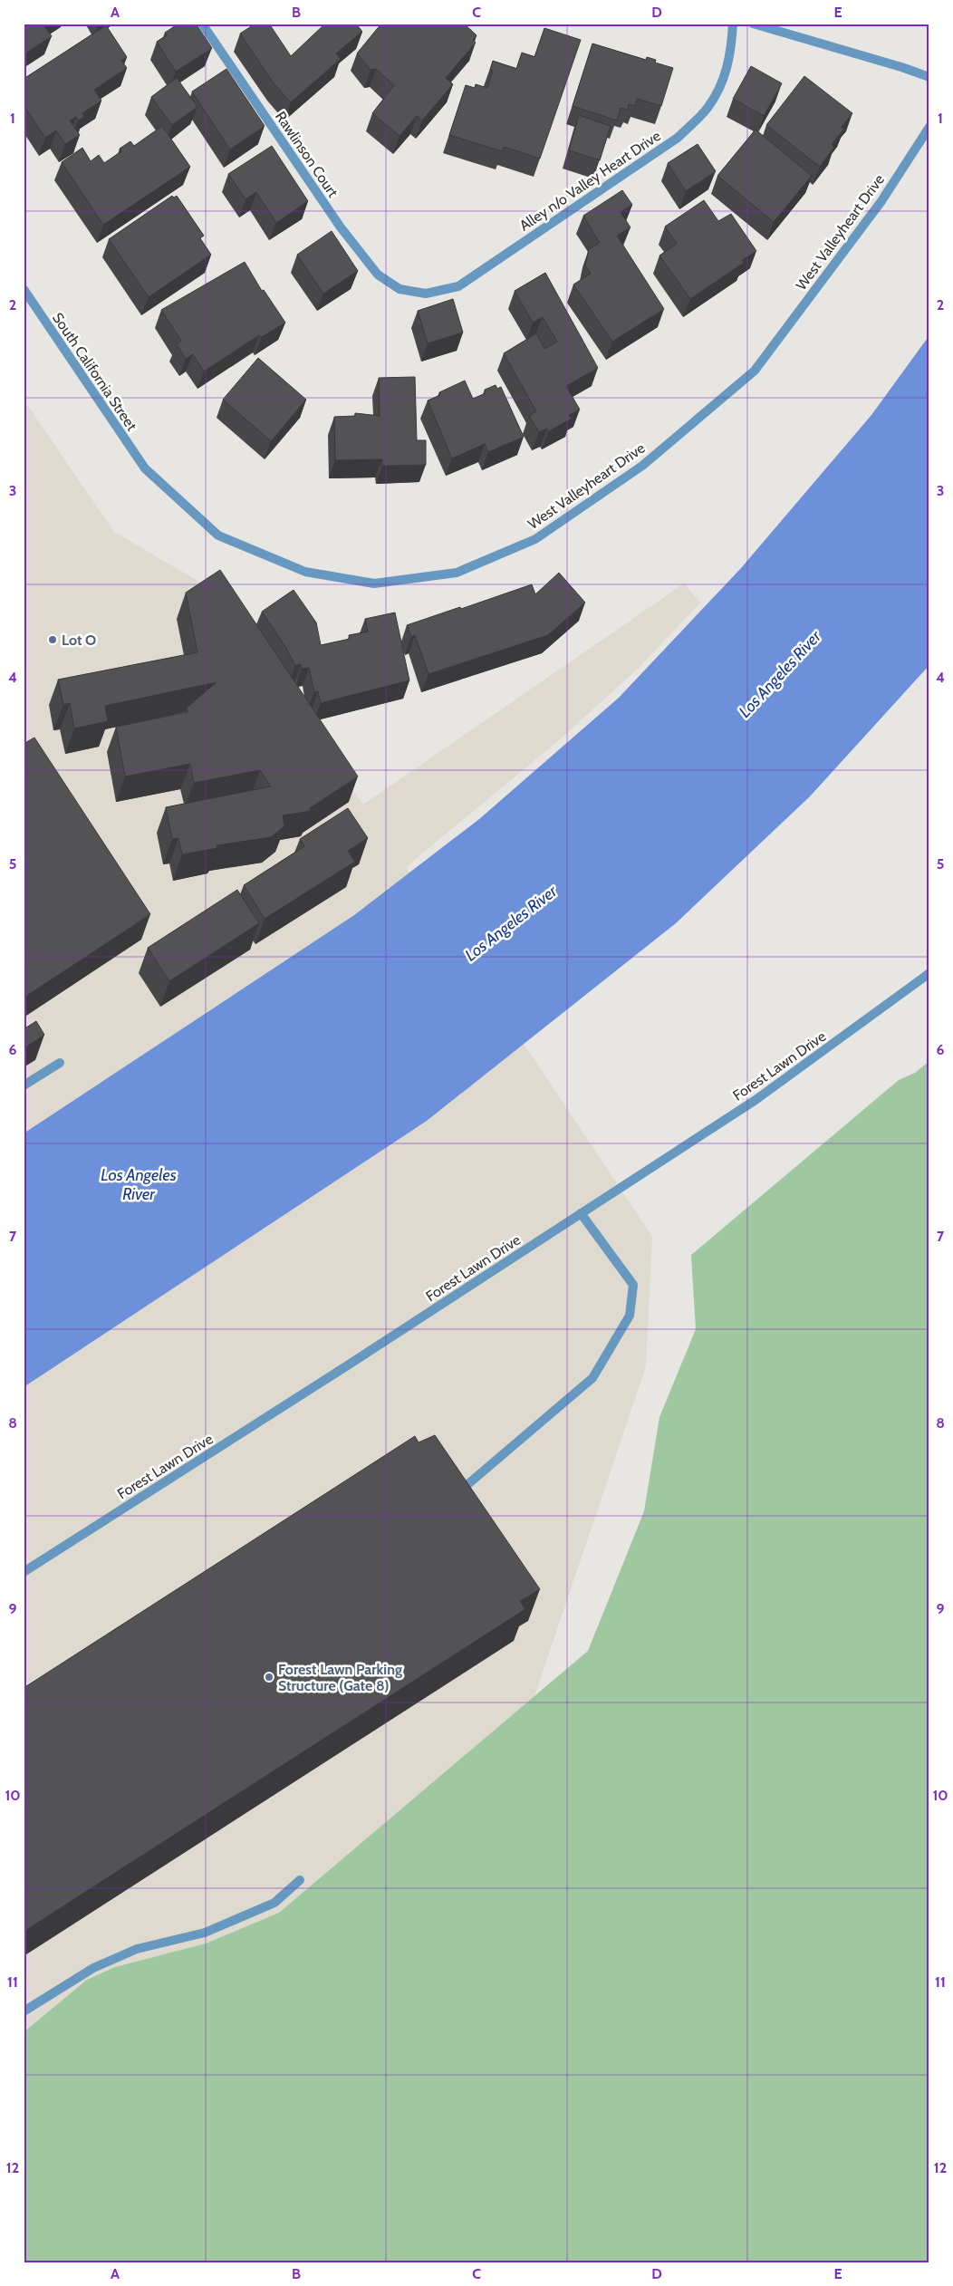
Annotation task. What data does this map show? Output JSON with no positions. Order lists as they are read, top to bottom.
{
  "streets": {
    "street": [
      "Rawlinson Court",
      "Alley n/o Valley Heart Drive",
      "West Valleyheart Drive",
      "South California Street",
      "Forest Lawn Drive"
    ]
  },
  "crossings": [
    ["Rawlinson Court", "Alley n/o Valley Heart Drive"],
    ["West Valleyheart Drive", "South California Street"]
  ],
  "water": ["Los Angeles River"],
  "places": ["Lot O", "Forest Lawn Parking Structure (Gate 8)"],
  "grid": {
    "columns": [
      "A",
      "B",
      "C",
      "D",
      "E"
    ],
    "rows": [
      "1",
      "2",
      "3",
      "4",
      "5",
      "6",
      "7",
      "8",
      "9",
      "10",
      "11",
      "12"
    ]
  }
}
